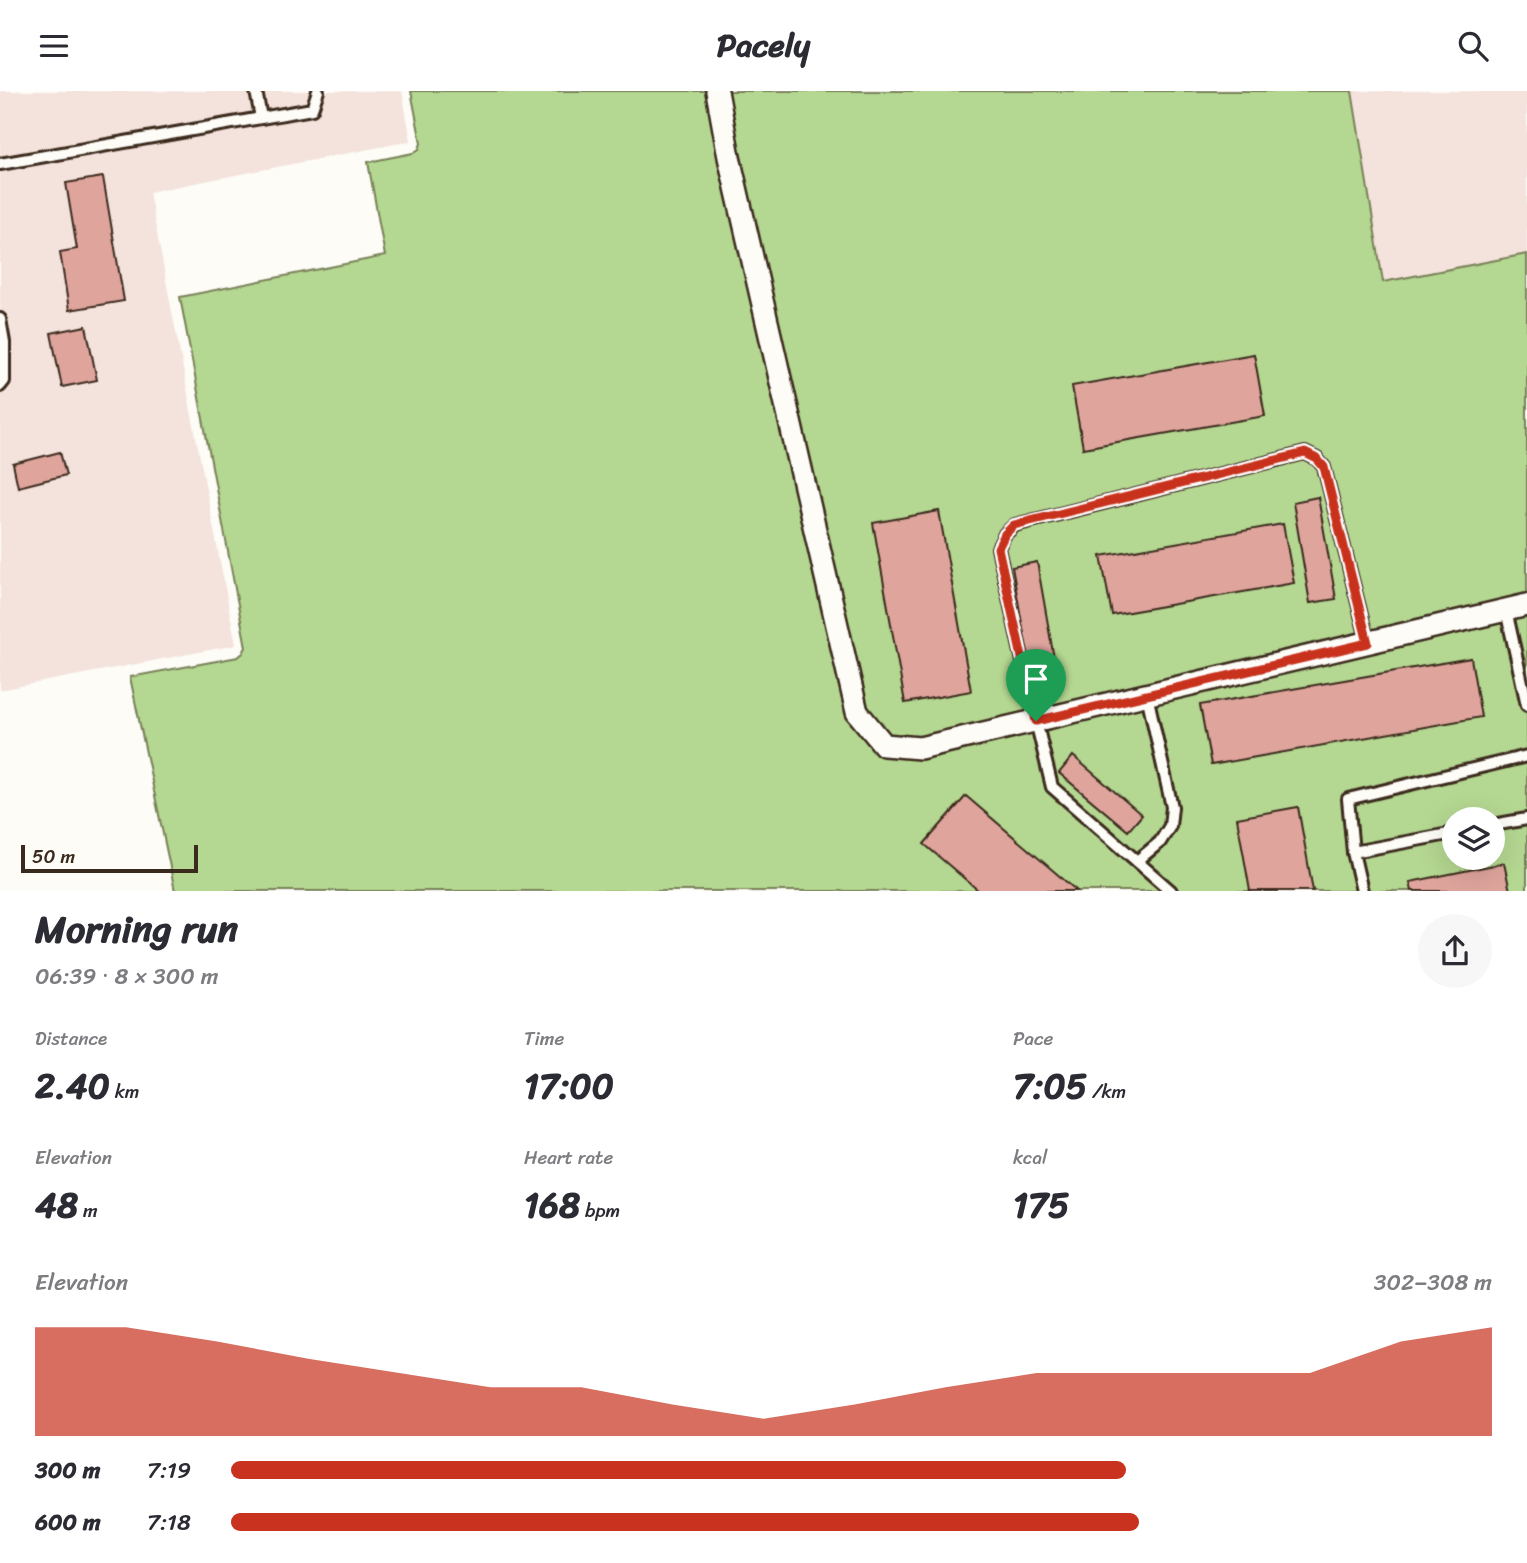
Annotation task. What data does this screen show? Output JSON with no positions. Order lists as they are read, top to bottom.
{
  "scale_bar": "50 m",
  "page": {
    "header": "Pacely",
    "scale": "50 m",
    "heading": ["Morning run", "06:39 · 8 × 300 m"],
    "stats": [
      ["Distance", "2.40 km"],
      ["Time", "17:00"],
      ["Pace", "7:05 /km"],
      ["Elevation", "48 m"],
      ["Heart rate", "168 bpm"],
      ["kcal", "175"]
    ],
    "chart": ["Elevation", "302–308 m"],
    "list": [
      {
        "name": "300 m",
        "note": "7:19"
      },
      {
        "name": "600 m",
        "note": "7:18"
      }
    ]
  }
}
